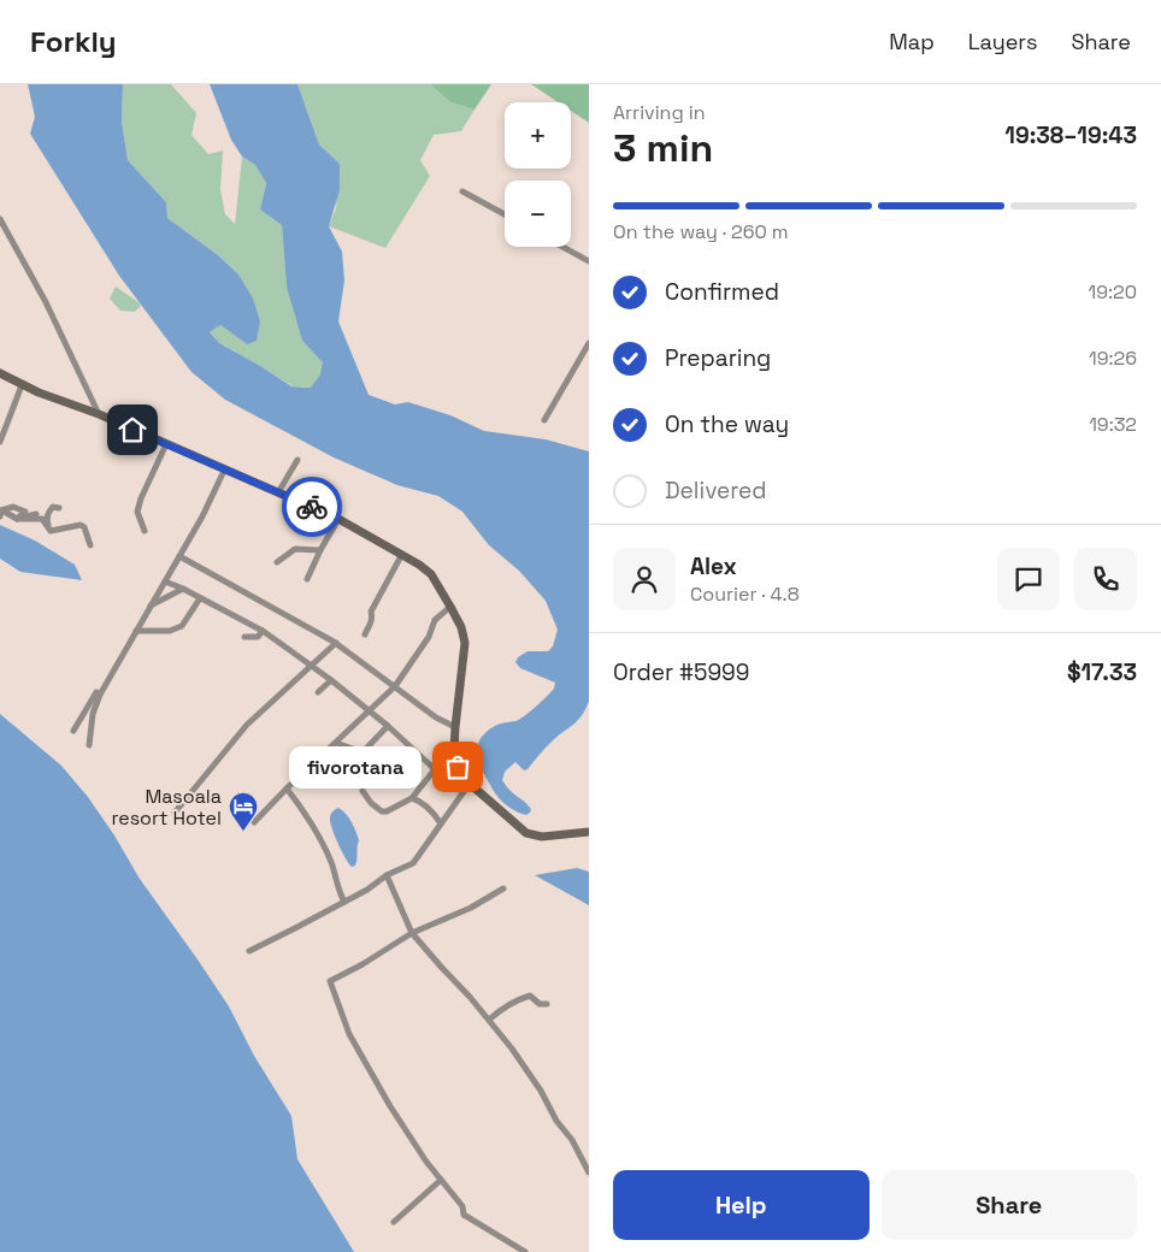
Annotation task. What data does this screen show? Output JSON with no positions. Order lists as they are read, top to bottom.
{
  "places": {
    "other": ["fivorotana"],
    "hotel": ["Masoala resort Hotel"]
  },
  "page": {
    "header": "Forkly",
    "nav": ["Map", "Layers", "Share"],
    "heading": ["3 min", "Arriving in", "19:38–19:43"],
    "panel": [
      "Alex",
      "Courier · 4.8",
      "Order #5999",
      "$17.33"
    ],
    "map_buttons": ["+", "−"],
    "bar": "On the way · 260 m",
    "list": [
      ["Confirmed", "19:20"],
      ["Preparing", "19:26"],
      ["On the way", "19:32"],
      "Delivered"
    ],
    "bubble": "fivorotana",
    "buttons": ["Help", "Share"]
  }
}
